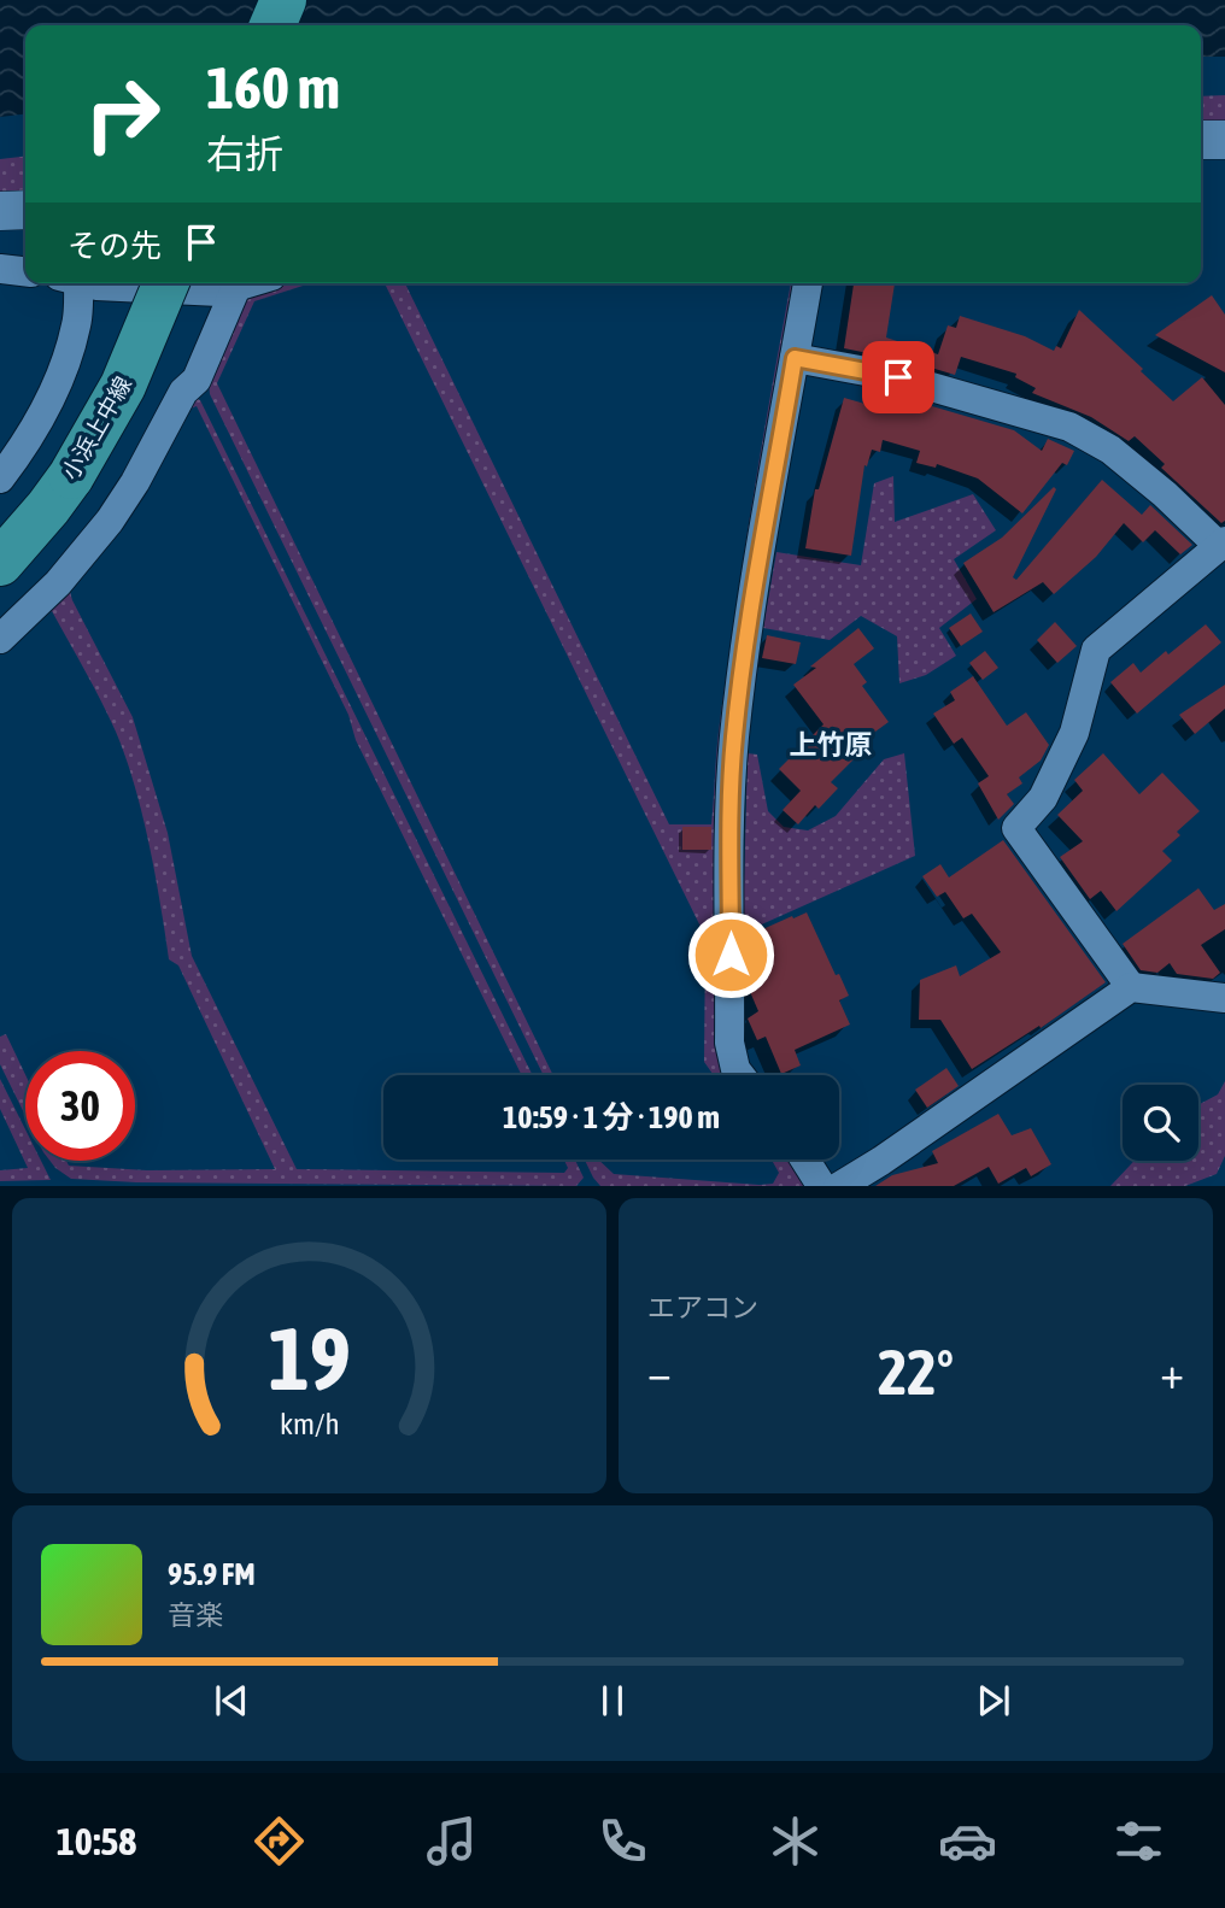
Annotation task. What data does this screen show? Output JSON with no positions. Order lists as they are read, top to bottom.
{
  "streets": {
    "main road": ["小浜上中線"]
  },
  "districts": ["上竹原"],
  "page": {
    "turn": ["160 m", "右折"],
    "then": "その先",
    "limit": "30",
    "trip": "10:59 · 1 分 · 190 m",
    "tile": "エアコン",
    "heat": ["−", "22°", "+"],
    "song": ["95.9 FM", "音楽"],
    "tabs": "10:58",
    "gauge": ["19", "km/h"]
  }
}
